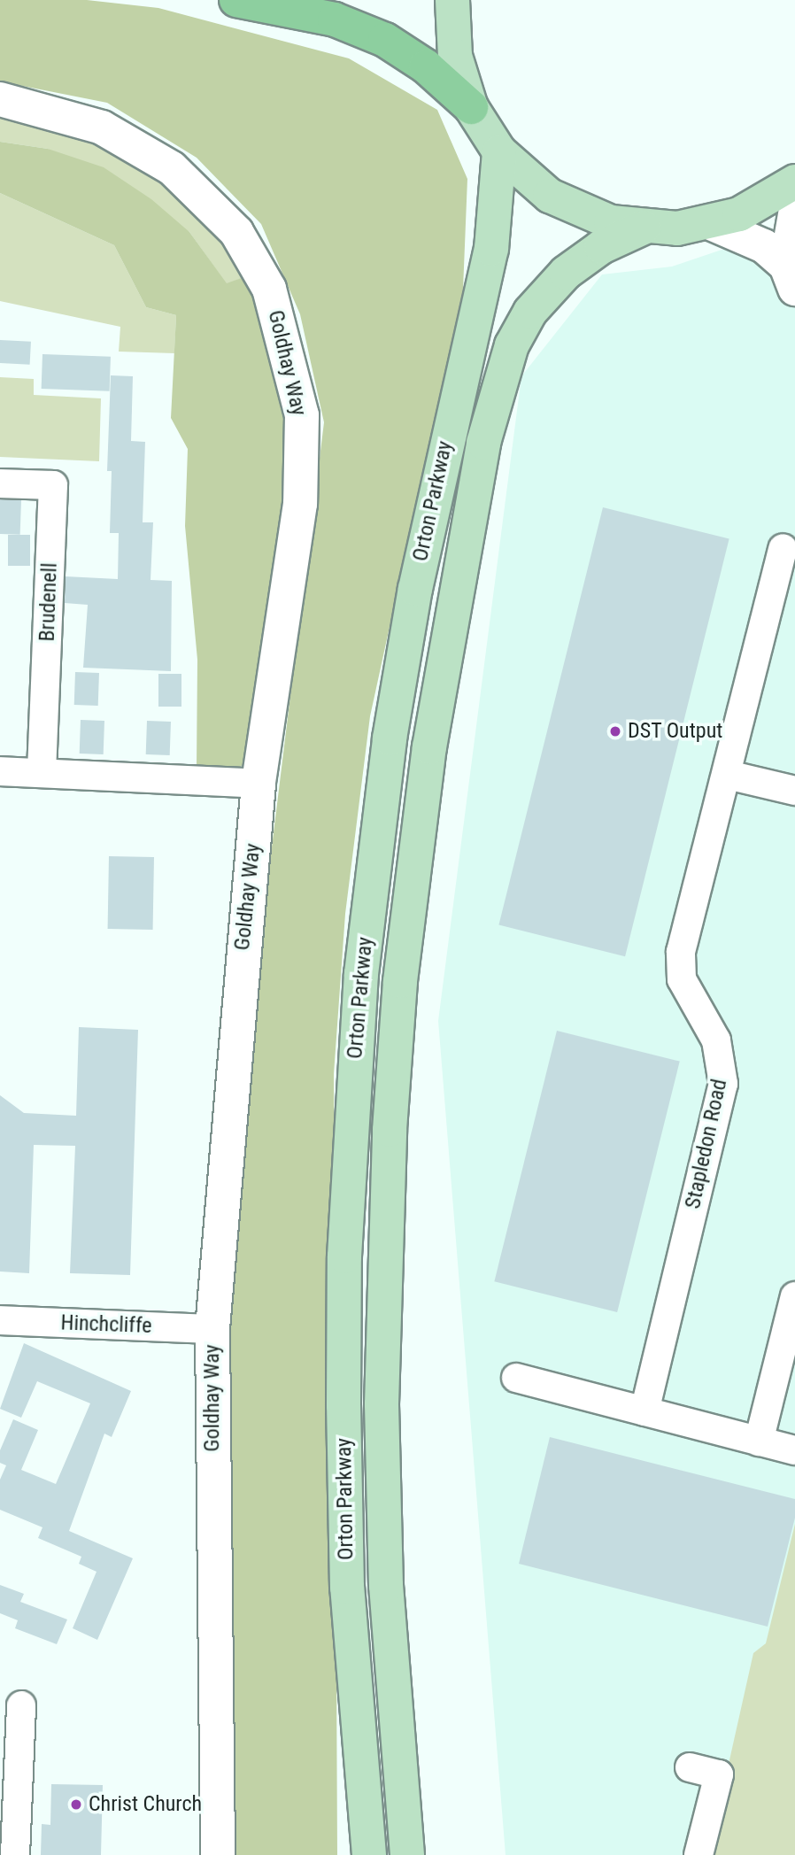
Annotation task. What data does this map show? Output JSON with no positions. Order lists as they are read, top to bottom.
{
  "streets": {
    "main road": ["Orton Parkway"],
    "street": [
      "Goldhay Way",
      "Brudenell",
      "Stapledon Road",
      "Hinchcliffe"
    ]
  },
  "crossings": [
    ["Goldhay Way", "Hinchcliffe"]
  ],
  "places": ["DST Output", "Christ Church"]
}
